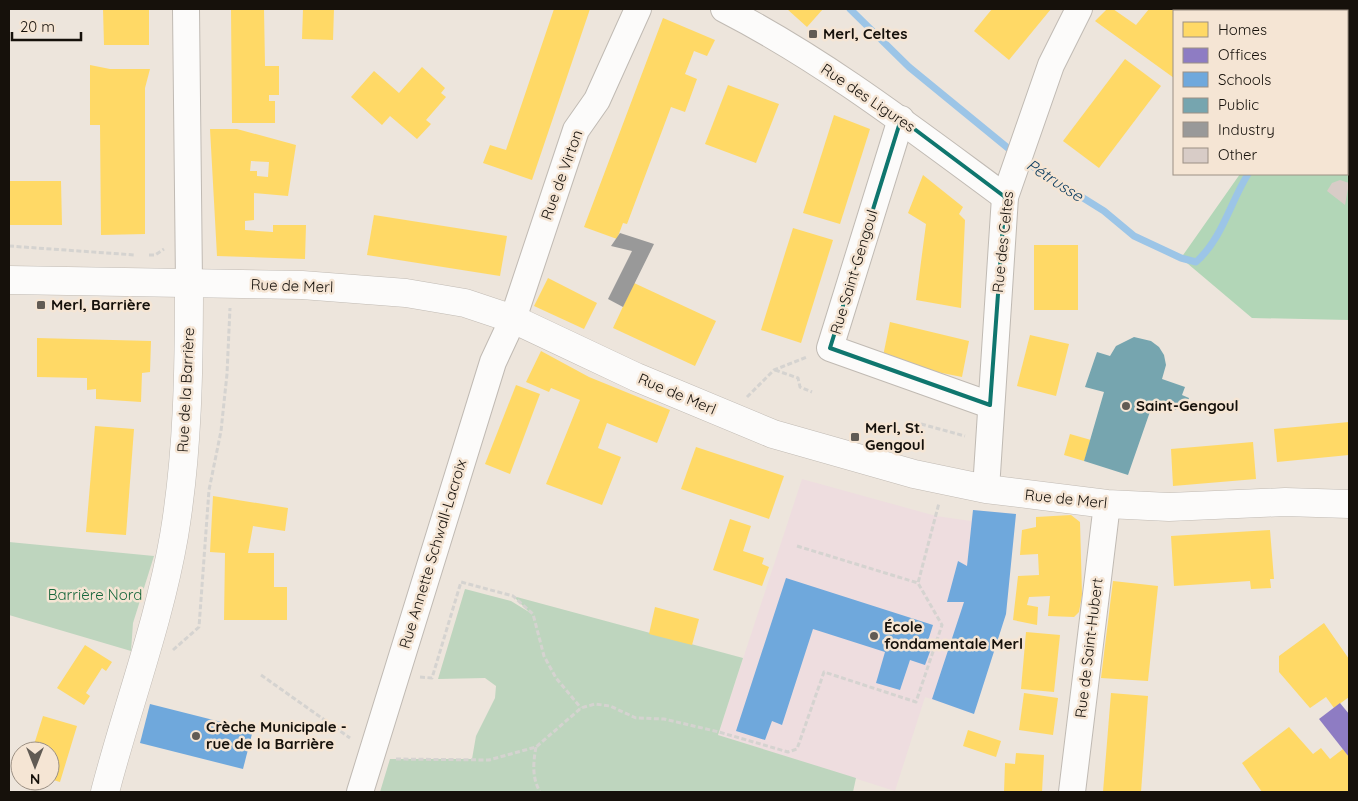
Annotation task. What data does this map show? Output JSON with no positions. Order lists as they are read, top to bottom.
{
  "streets": {
    "main road": ["Rue de Merl", "Rue de la Barrière"],
    "street": [
      "Rue des Ligures",
      "Rue de Virton",
      "Rue des Celtes",
      "Rue Saint-Gengoul",
      "Rue Annette Schwall-Lacroix",
      "Rue de Saint-Hubert"
    ]
  },
  "crossings": [
    ["Rue des Ligures", "Rue des Celtes"],
    ["Rue des Ligures", "Rue Saint-Gengoul"],
    ["Rue de Virton", "Rue de Merl"],
    ["Rue de Virton", "Rue Annette Schwall-Lacroix"],
    ["Rue des Celtes", "Rue Saint-Gengoul"],
    ["Rue des Celtes", "Rue de Merl"],
    ["Rue de Merl", "Rue de la Barrière"],
    ["Rue de Merl", "Rue Annette Schwall-Lacroix"],
    ["Rue de Merl", "Rue de Saint-Hubert"]
  ],
  "water": ["Pétrusse"],
  "parks": ["Barrière Nord"],
  "places": {
    "transit": ["Merl, Celtes", "Merl, Barrière", "Merl, St. Gengoul"],
    "other": ["Saint-Gengoul", "École fondamentale Merl", "Crèche Municipale - rue de la Barrière"]
  },
  "legend": [
    "Homes",
    "Offices",
    "Schools",
    "Public",
    "Industry",
    "Other"
  ],
  "scale_bar": "20 m",
  "north": "bottom"
}
